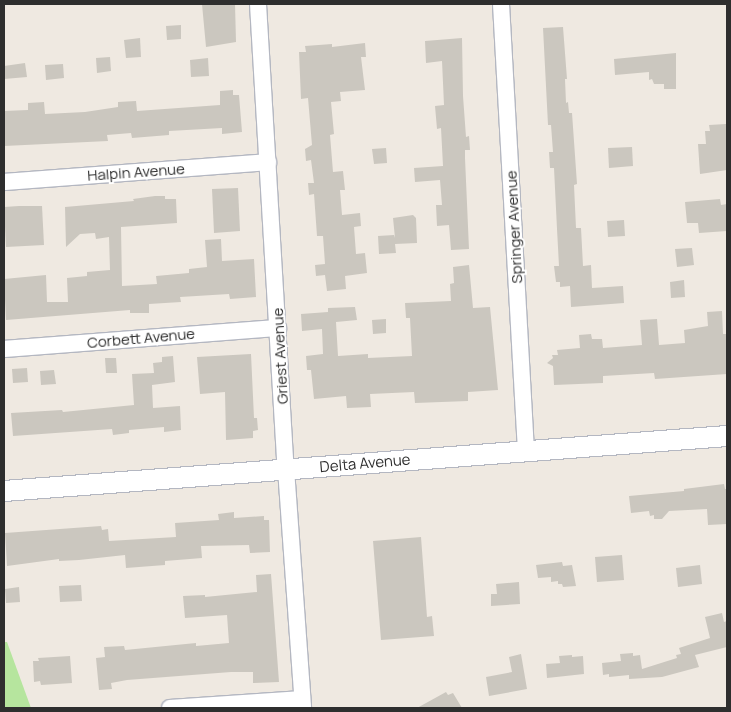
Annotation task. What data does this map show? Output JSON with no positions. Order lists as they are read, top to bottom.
{
  "streets": {
    "street": [
      "Halpin Avenue",
      "Springer Avenue",
      "Corbett Avenue",
      "Griest Avenue",
      "Delta Avenue"
    ]
  },
  "crossings": [
    ["Halpin Avenue", "Griest Avenue"],
    ["Springer Avenue", "Delta Avenue"],
    ["Corbett Avenue", "Griest Avenue"],
    ["Griest Avenue", "Delta Avenue"]
  ]
}
